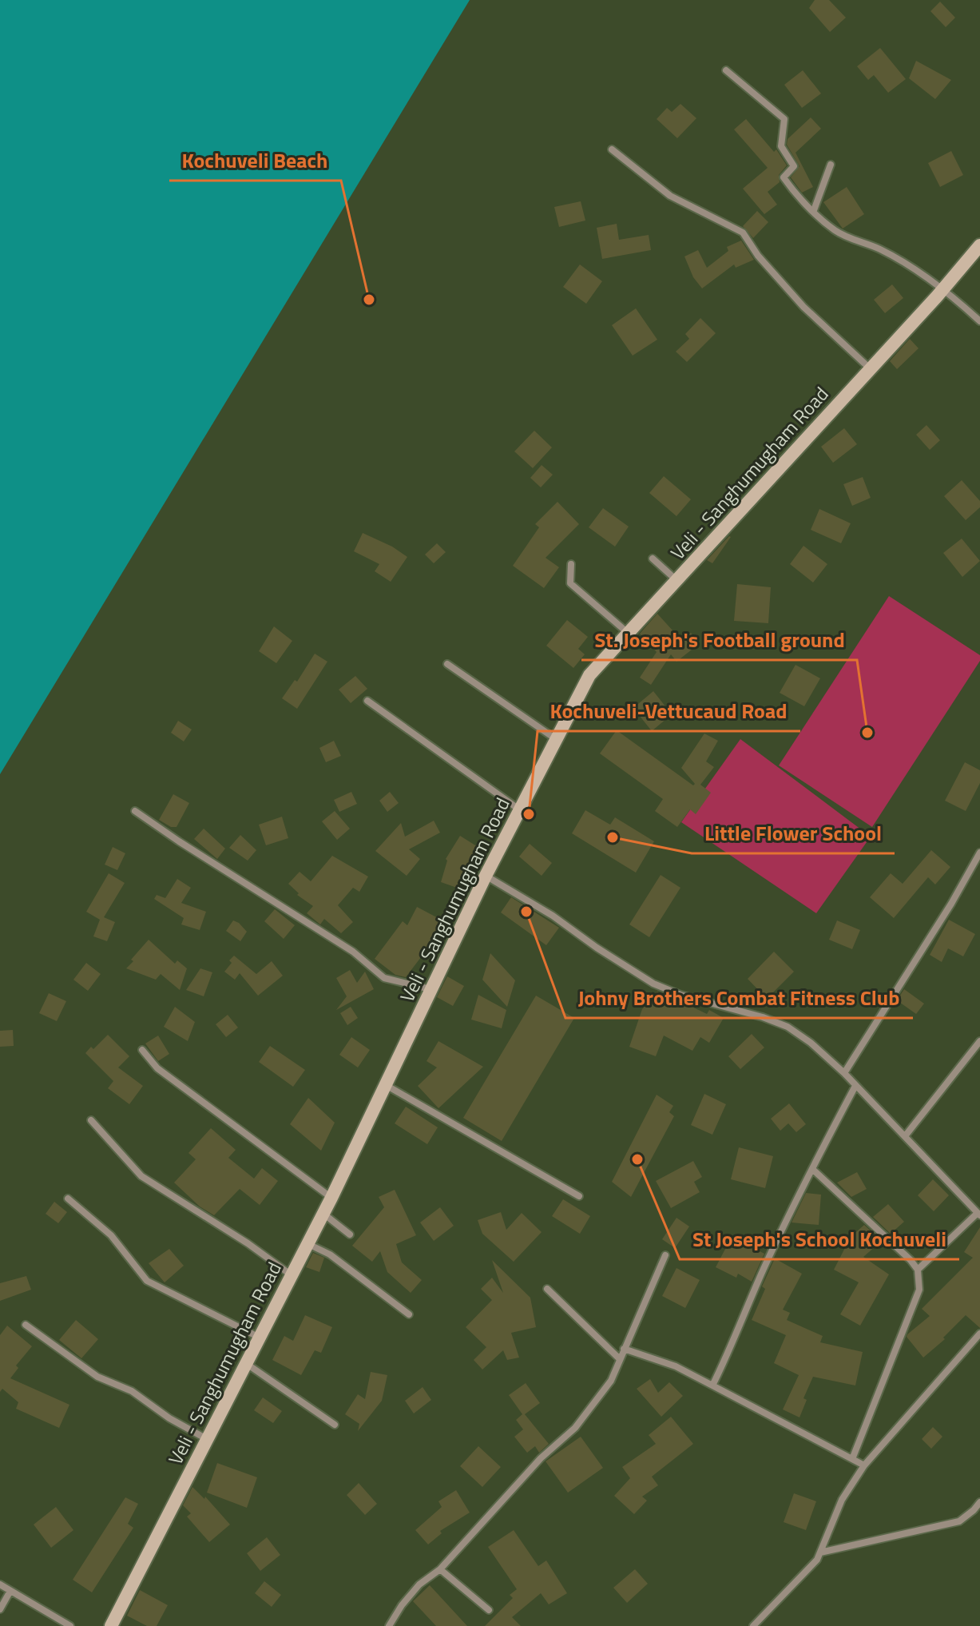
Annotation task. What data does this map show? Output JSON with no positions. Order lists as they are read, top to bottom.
{
  "streets": {
    "main road": ["Veli - Sanghumugham Road"]
  },
  "places": [
    "Kochuveli Beach",
    "St. Joseph's Football ground",
    "Kochuveli-Vettucaud Road",
    "Little Flower School",
    "Johny Brothers Combat Fitness Club",
    "St Joseph's School Kochuveli"
  ]
}
